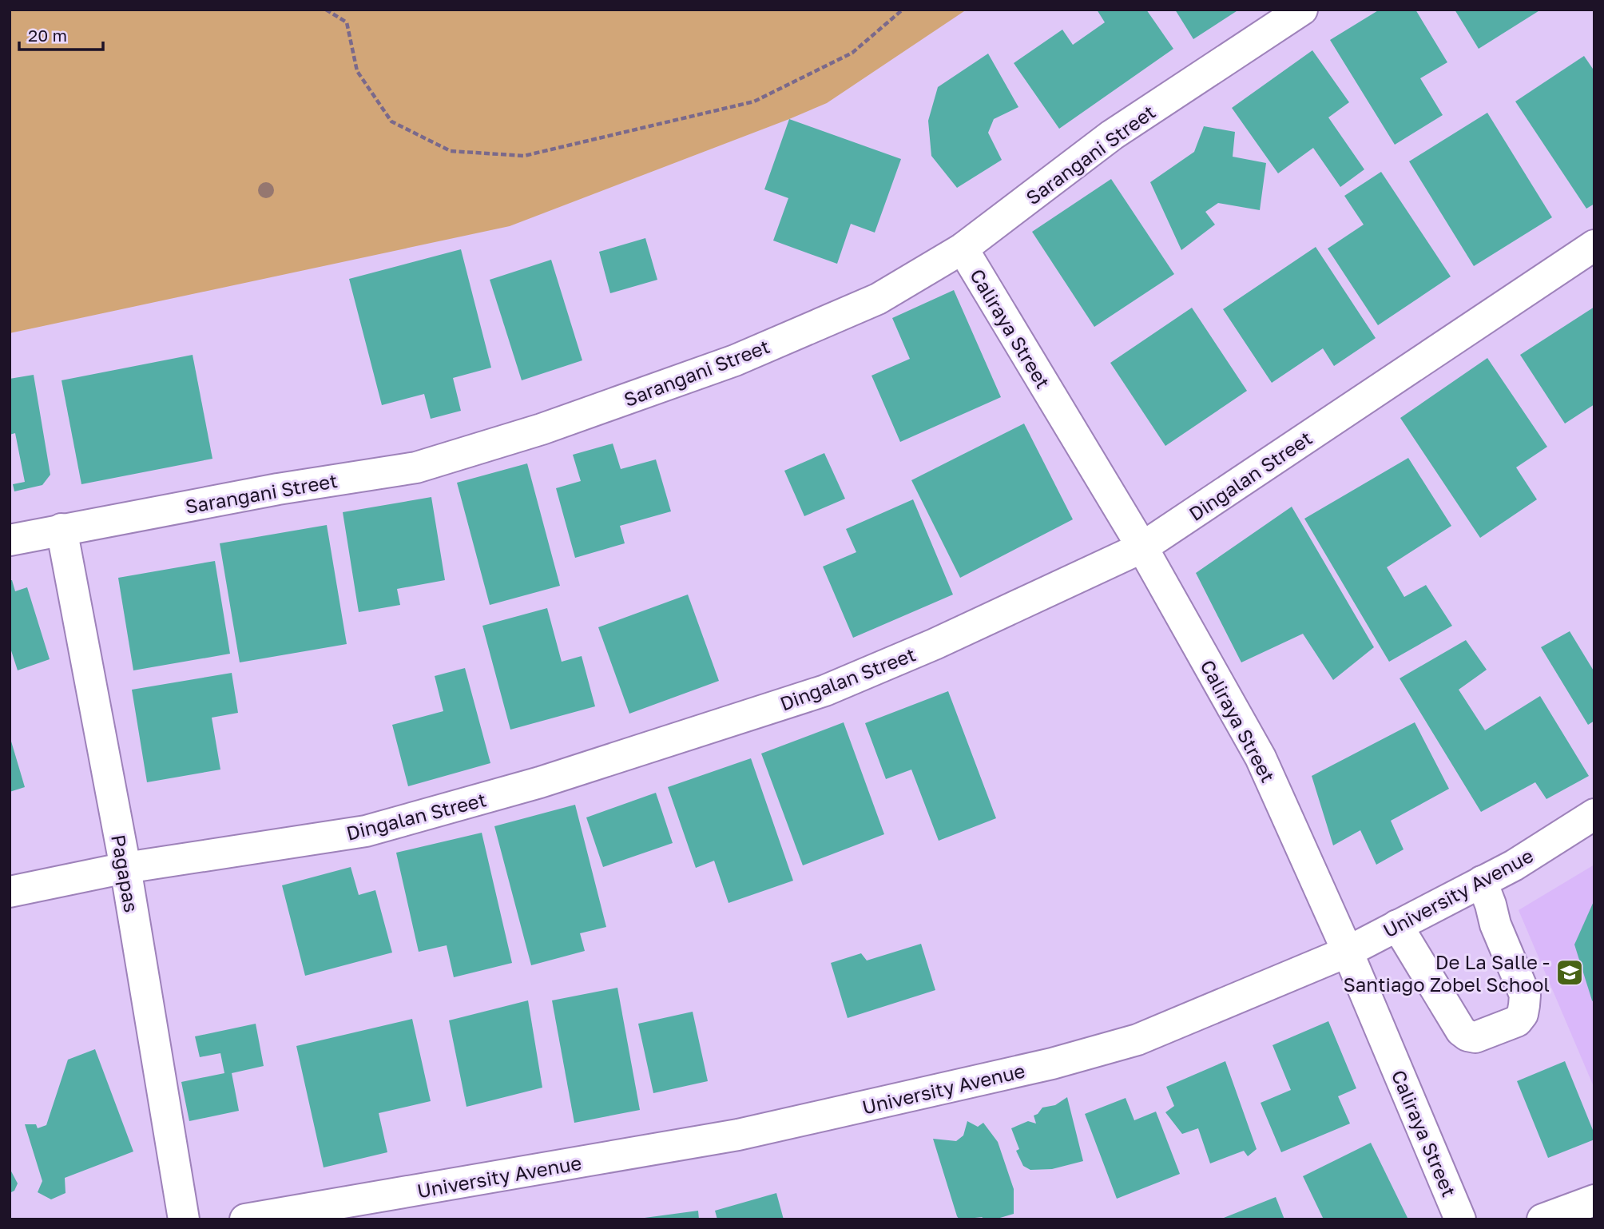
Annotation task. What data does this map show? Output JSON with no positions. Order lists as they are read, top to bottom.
{
  "streets": {
    "street": [
      "Sarangani Street",
      "Caliraya Street",
      "Dingalan Street",
      "Pagapas",
      "University Avenue"
    ]
  },
  "crossings": [
    ["Sarangani Street", "Caliraya Street"],
    ["Sarangani Street", "Pagapas"],
    ["Caliraya Street", "Dingalan Street"],
    ["Caliraya Street", "University Avenue"],
    ["Dingalan Street", "Pagapas"]
  ],
  "places": {
    "school or university": ["De La Salle - Santiago Zobel School"]
  },
  "scale_bar": "20 m"
}
